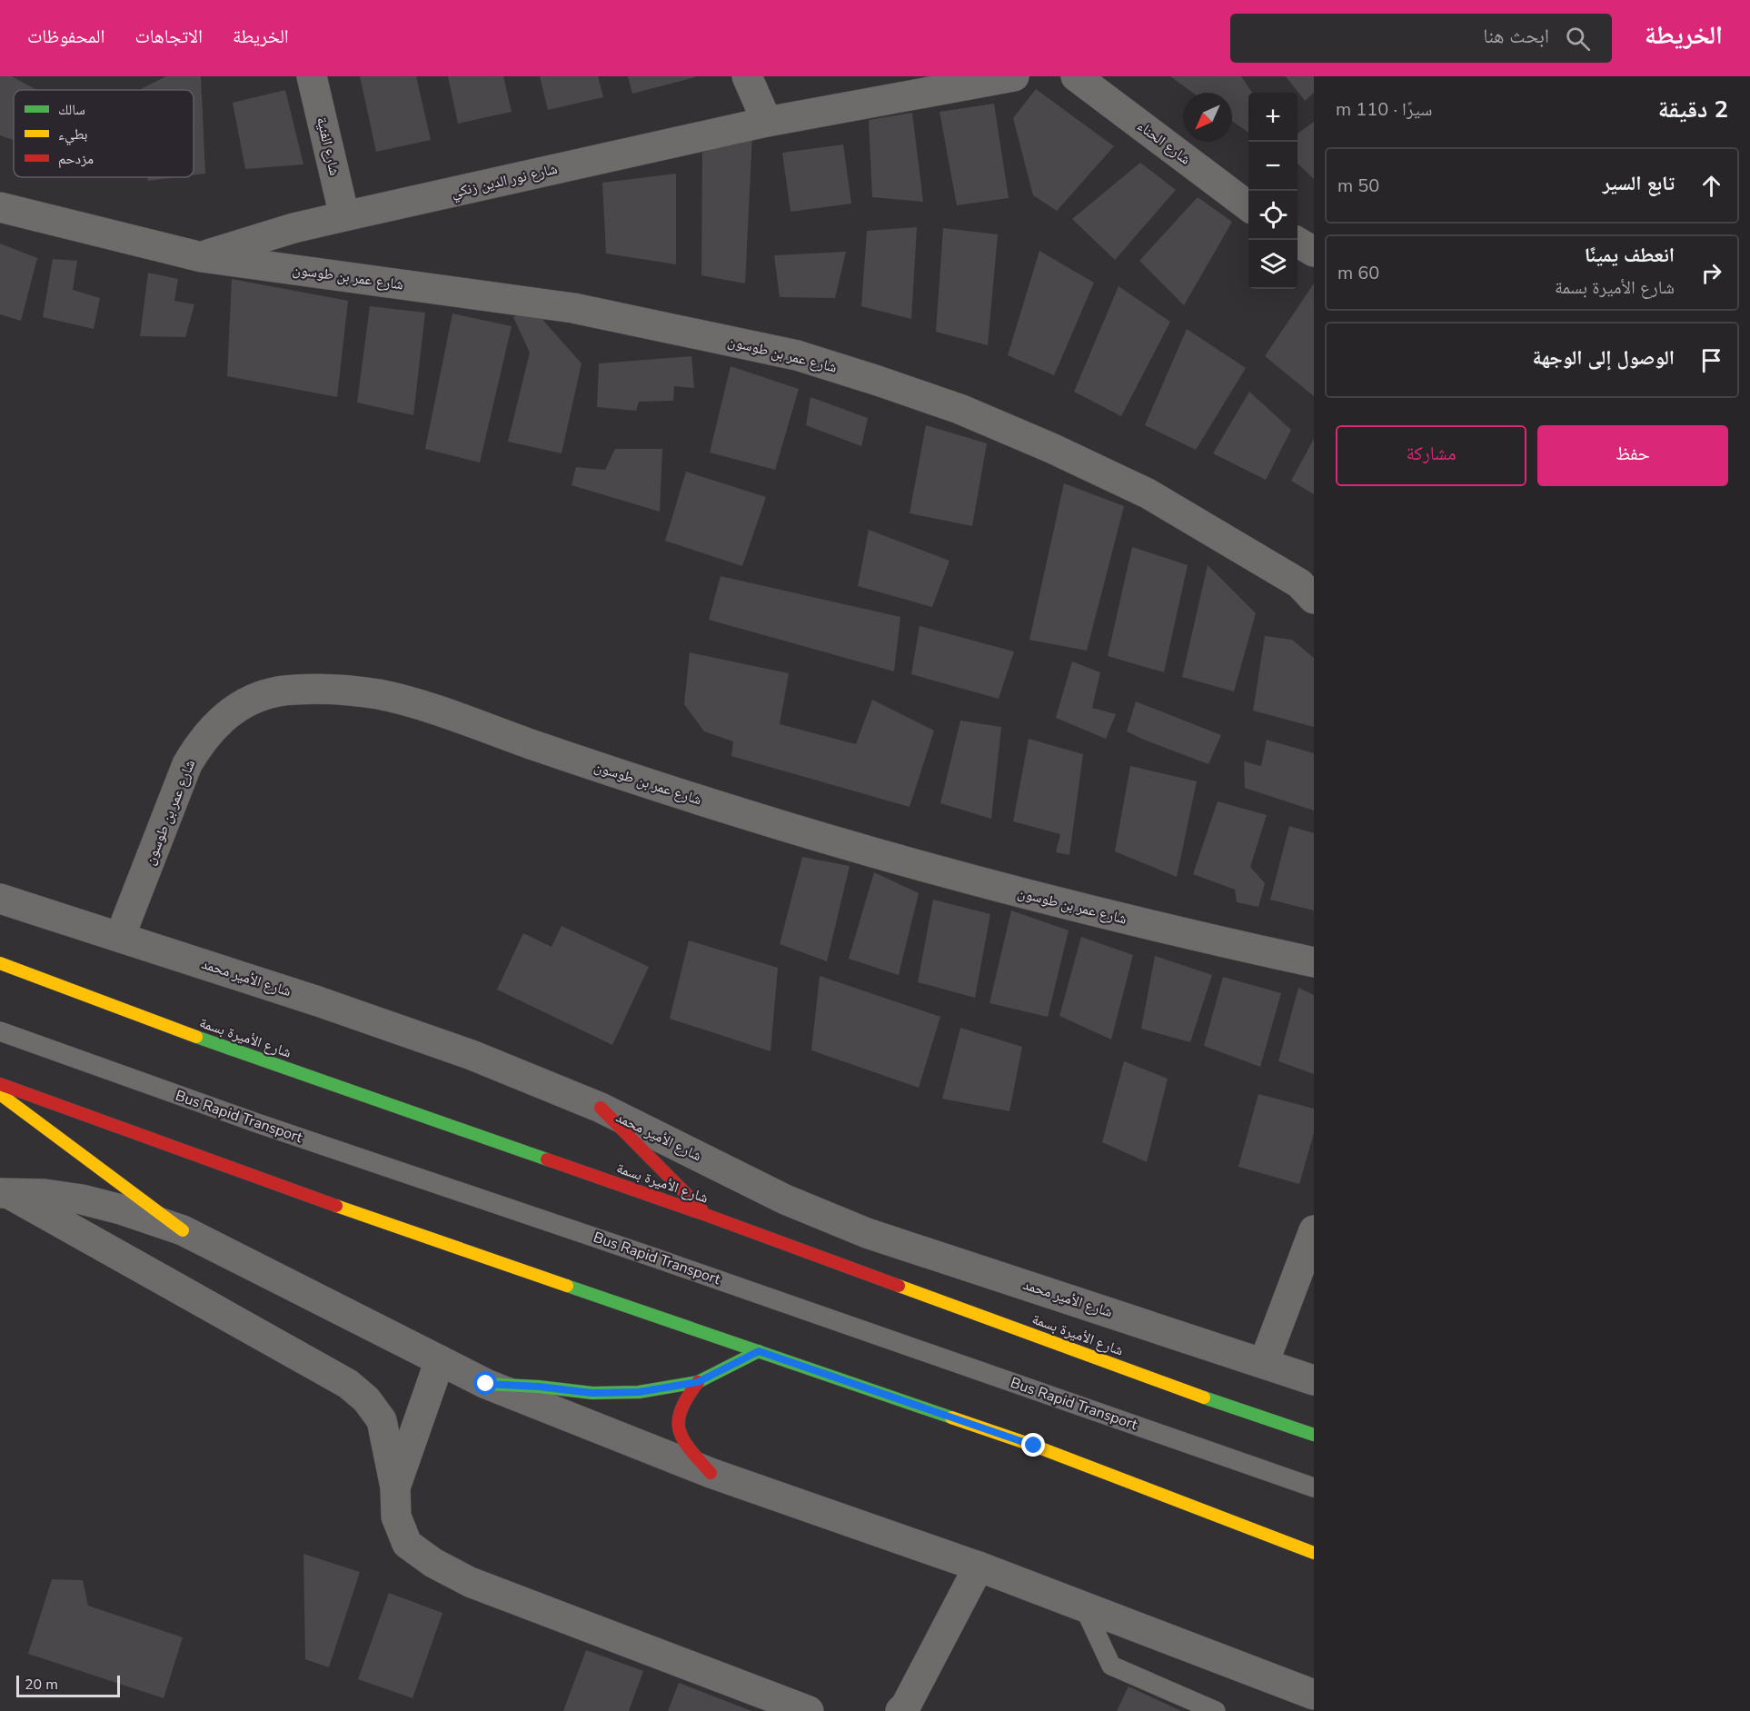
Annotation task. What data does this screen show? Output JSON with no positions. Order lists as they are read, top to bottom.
{
  "streets": {
    "main road": ["شارع الأميرة بسمة"],
    "street": [
      "شارع الحناء",
      "شارع الفنية",
      "شارع نور الدين زنكي",
      "شارع عمر بن طوسون",
      "شارع الأمير محمد"
    ],
    "lane": ["Bus Rapid Transport"]
  },
  "crossings": [
    ["شارع الفنية", "شارع نور الدين زنكي"],
    ["شارع نور الدين زنكي", "شارع عمر بن طوسون"],
    ["شارع عمر بن طوسون", "شارع الأمير محمد"]
  ],
  "legend": ["سالك", "بطيء", "مزدحم"],
  "scale_bar": "20 m",
  "north": "bottom left",
  "page": {
    "header": "الخريطة",
    "search": "ابحث هنا",
    "nav": ["الخريطة", "الاتجاهات", "المحفوظات"],
    "heading": ["2 دقيقة", "سيرًا · 110 m"],
    "map_buttons": ["+", "−"],
    "list": [
      ["تابع السير", "50 m"],
      ["انعطف يمينًا", "شارع الأميرة بسمة", "60 m"],
      "الوصول إلى الوجهة"
    ],
    "buttons": ["حفظ", "مشاركة"],
    "scale": "20 m"
  }
}
